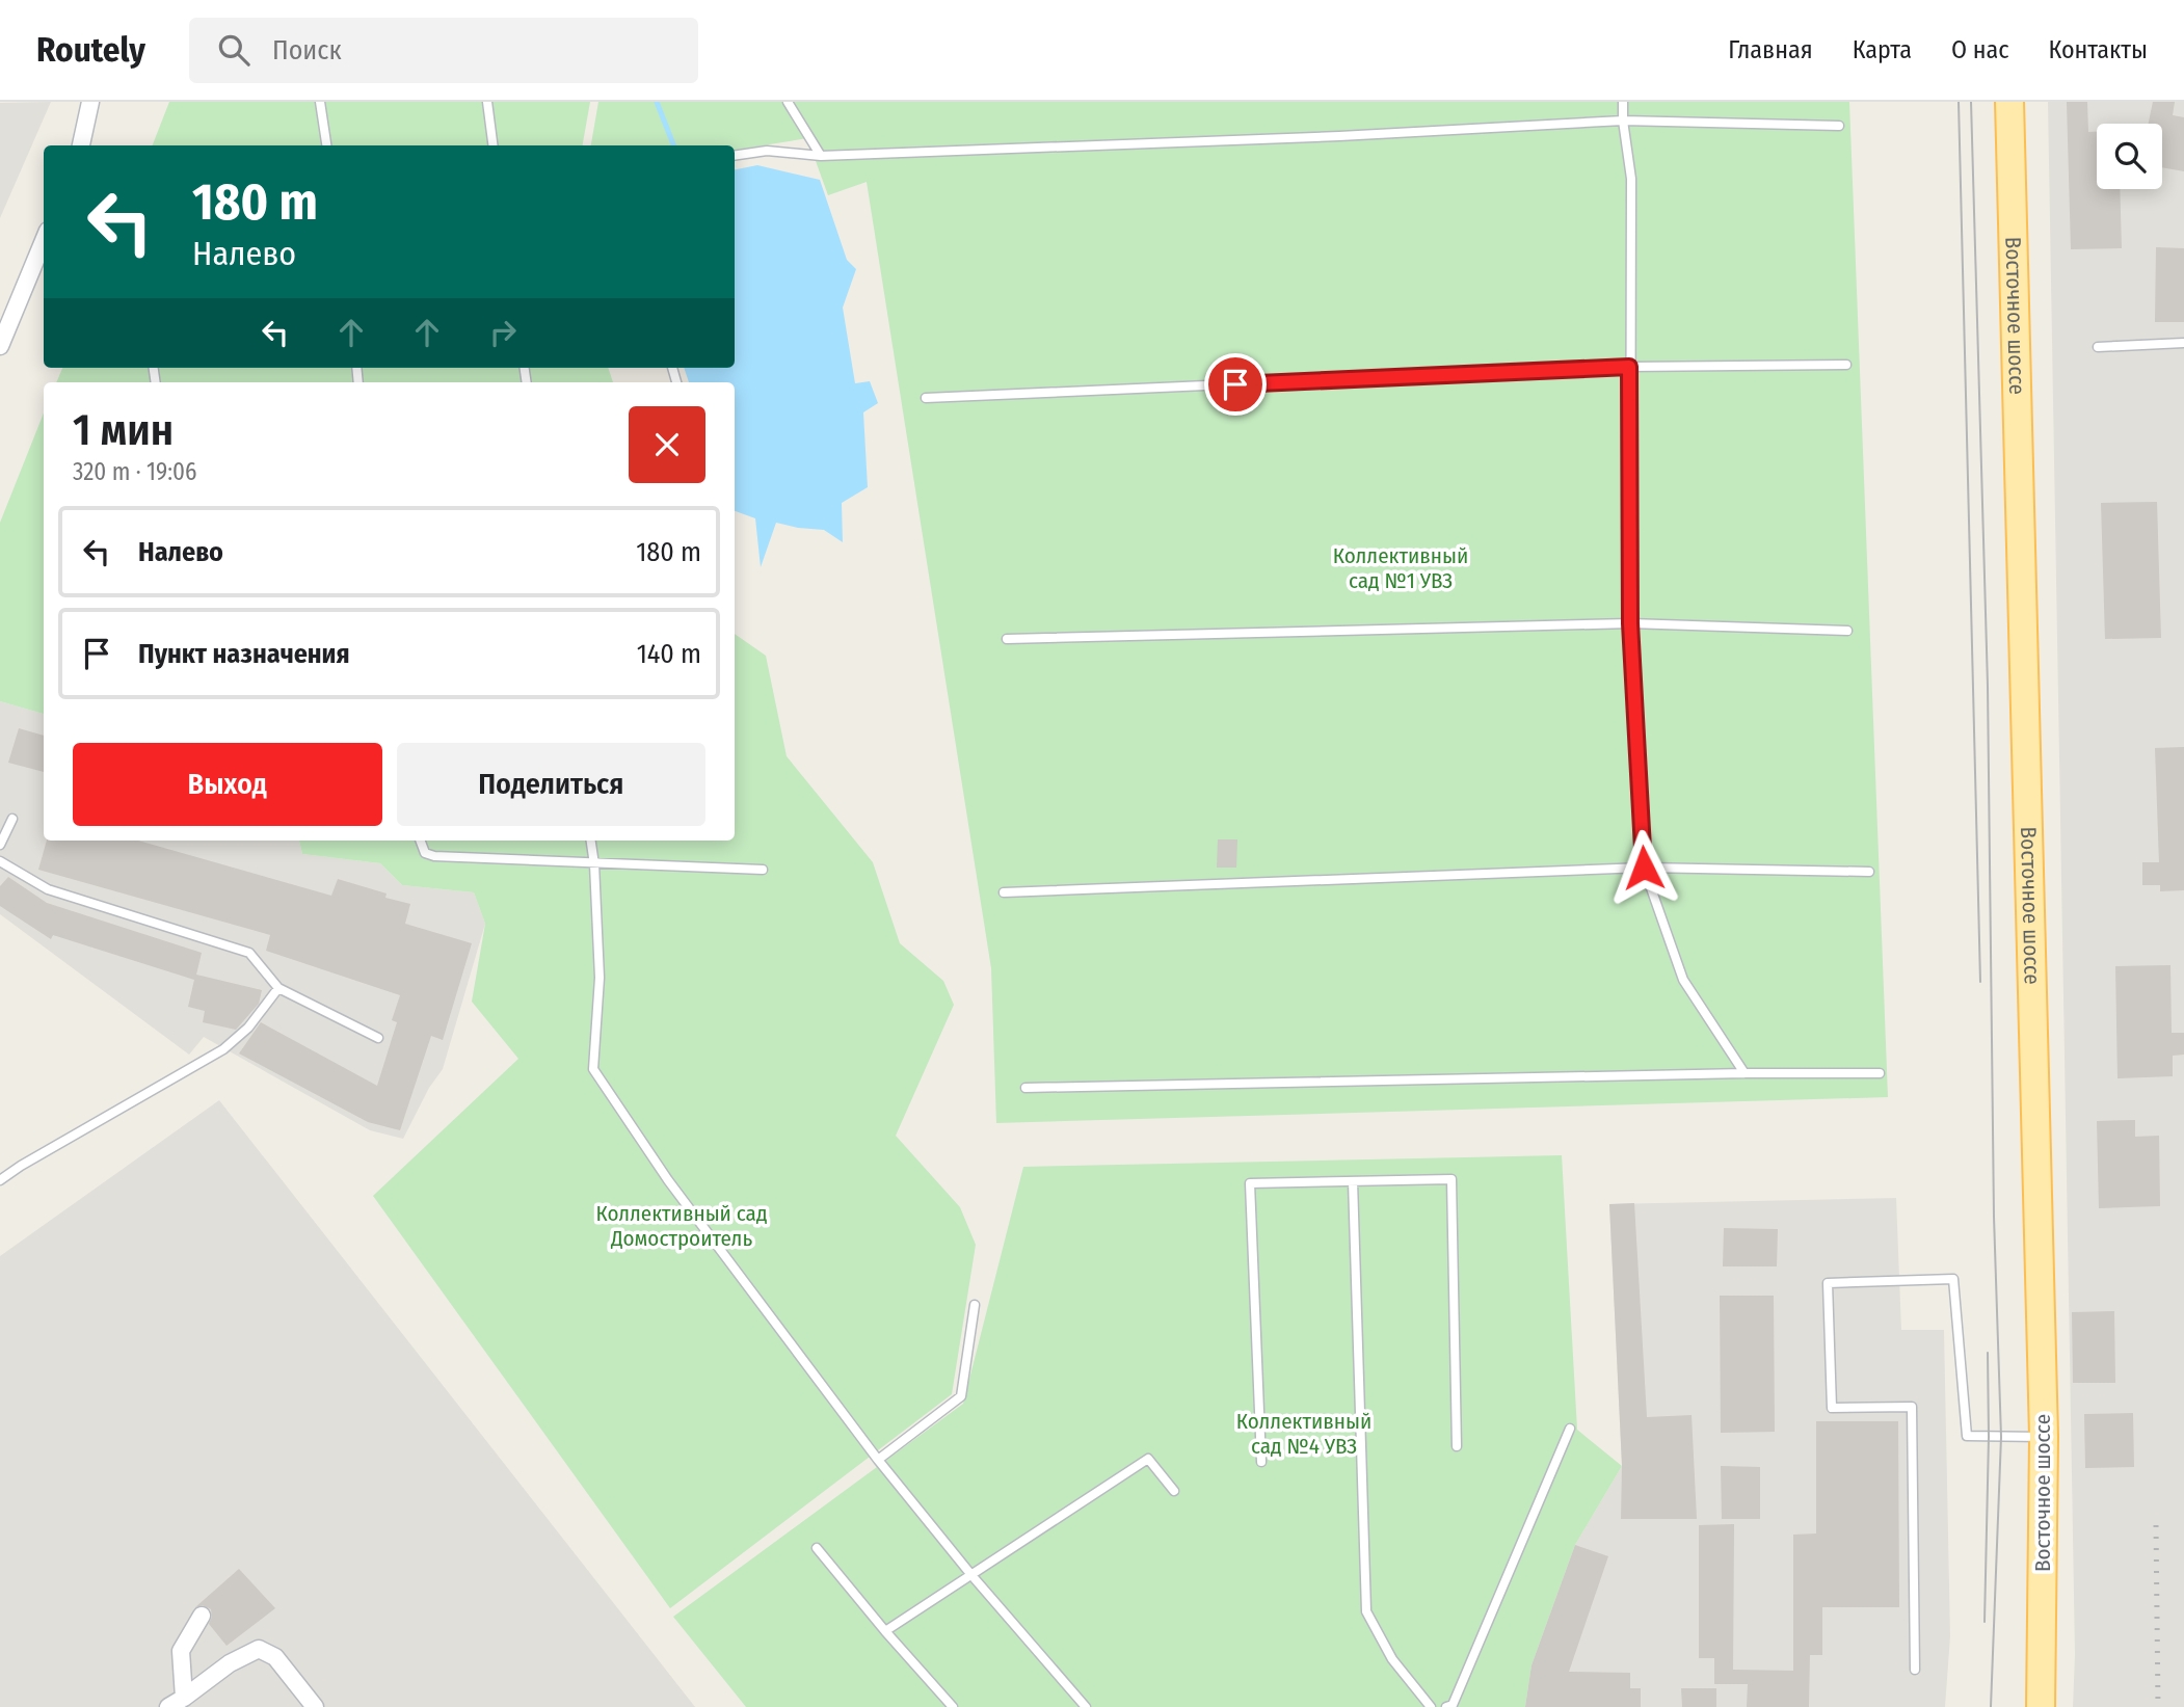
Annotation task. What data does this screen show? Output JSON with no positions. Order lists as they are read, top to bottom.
{
  "streets": {
    "main road": ["Восточное шоссе"]
  },
  "parks": ["Коллективный сад №1 УВЗ", "Коллективный сад Домостроитель", "Коллективный сад №4 УВЗ"],
  "page": {
    "header": "Routely",
    "search": "Поиск",
    "nav": [
      "Главная",
      "Карта",
      "О нас",
      "Контакты"
    ],
    "turn": ["180 m", "Налево"],
    "heading": ["1 мин", "320 m · 19:06"],
    "list": [
      {
        "name": "Налево",
        "value": "180 m"
      },
      {
        "name": "Пункт назначения",
        "value": "140 m"
      }
    ],
    "buttons": ["Выход", "Поделиться"]
  }
}
